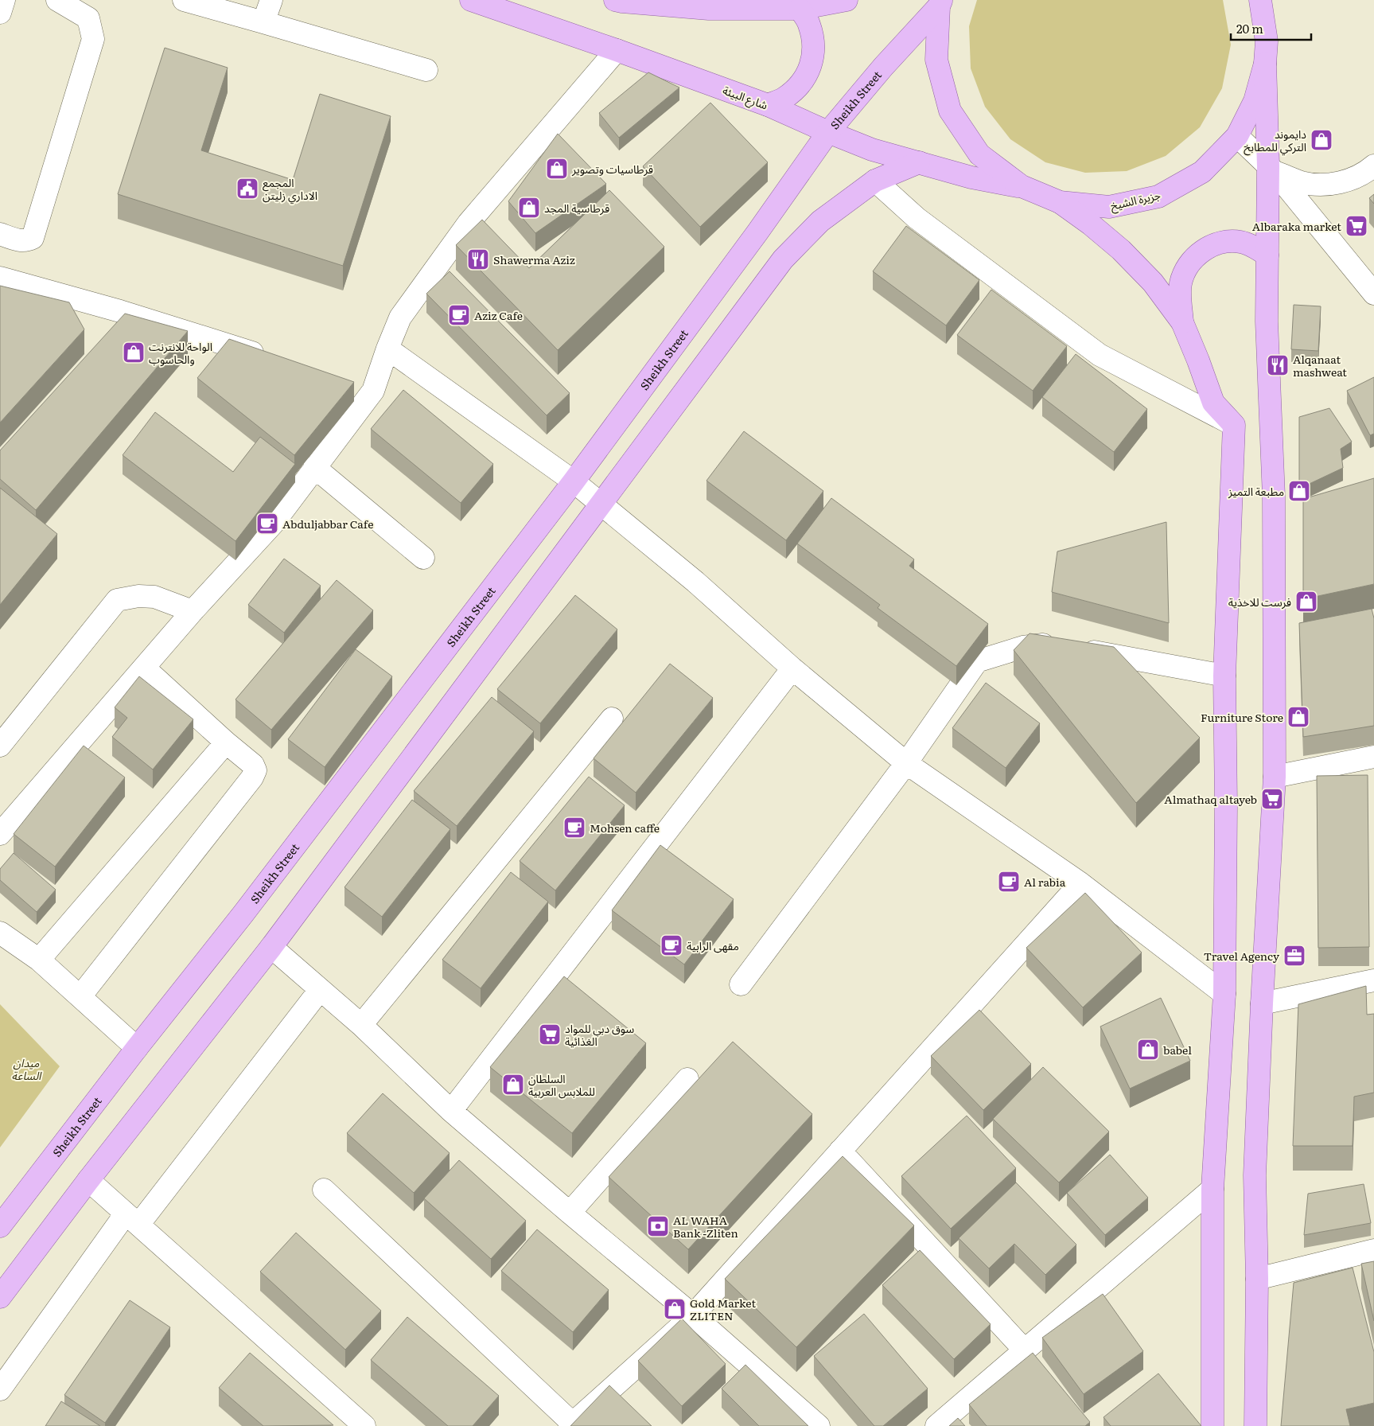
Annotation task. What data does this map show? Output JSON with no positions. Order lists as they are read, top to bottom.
{
  "streets": {
    "main road": ["شارع البيئة", "Sheikh Street", "جزيرة الشيخ"]
  },
  "crossings": [
    ["شارع البيئة", "Sheikh Street"],
    ["شارع البيئة", "جزيرة الشيخ"],
    ["Sheikh Street", "جزيرة الشيخ"]
  ],
  "parks": ["ميدان الساعة"],
  "places": {
    "shop": [
      "دايموند التركي للمطابخ",
      "قرطاسيات وتصوير",
      "قرطاسية المجد",
      "الواحة للانترنت والحاسوب",
      "مطبعة التميز",
      "فرست للاخذية",
      "Furniture Store",
      "babel",
      "السلطان للملابس العربية",
      "Gold Market ZLITEN"
    ],
    "public building": ["المجمع الاداري زليتن"],
    "supermarket": ["Albaraka market", "Almathaq altayeb", "سوق دبي للمواد الغذائية"],
    "restaurant": ["Shawerma Aziz", "Alqanaat mashweat"],
    "cafe": [
      "Aziz Cafe",
      "Abduljabbar Cafe",
      "Mohsen caffe",
      "Al rabia",
      "مقهى الرابية"
    ],
    "office": ["Travel Agency"],
    "bank": ["AL WAHA Bank -Zliten"]
  },
  "scale_bar": "20 m"
}
